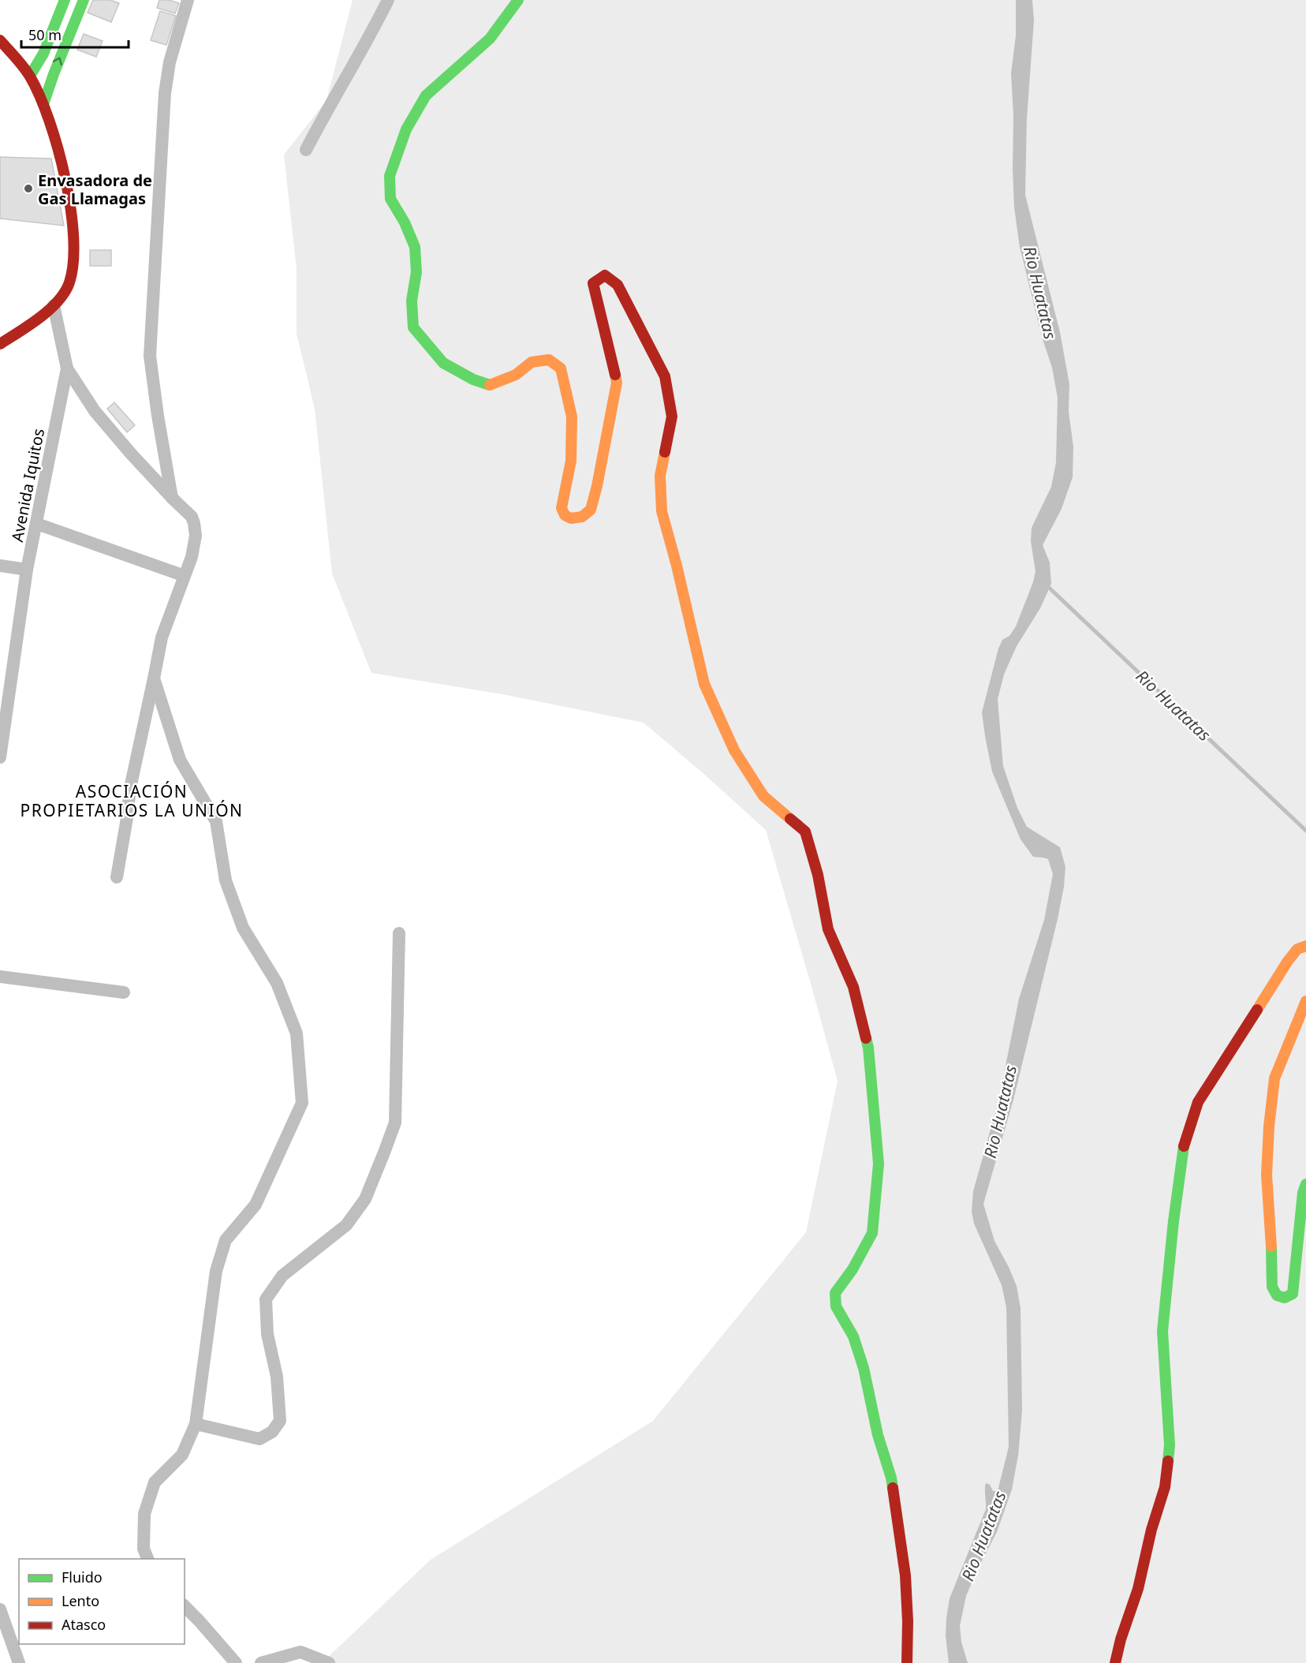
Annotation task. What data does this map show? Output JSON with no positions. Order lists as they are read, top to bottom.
{
  "streets": {
    "street": ["Avenida Iquitos"]
  },
  "districts": ["ASOCIACIÓN PROPIETARIOS LA UNIÓN"],
  "water": ["Rio Huatatas"],
  "places": ["Envasadora de Gas Llamagas"],
  "legend": ["Fluido", "Lento", "Atasco"],
  "scale_bar": "50 m"
}
